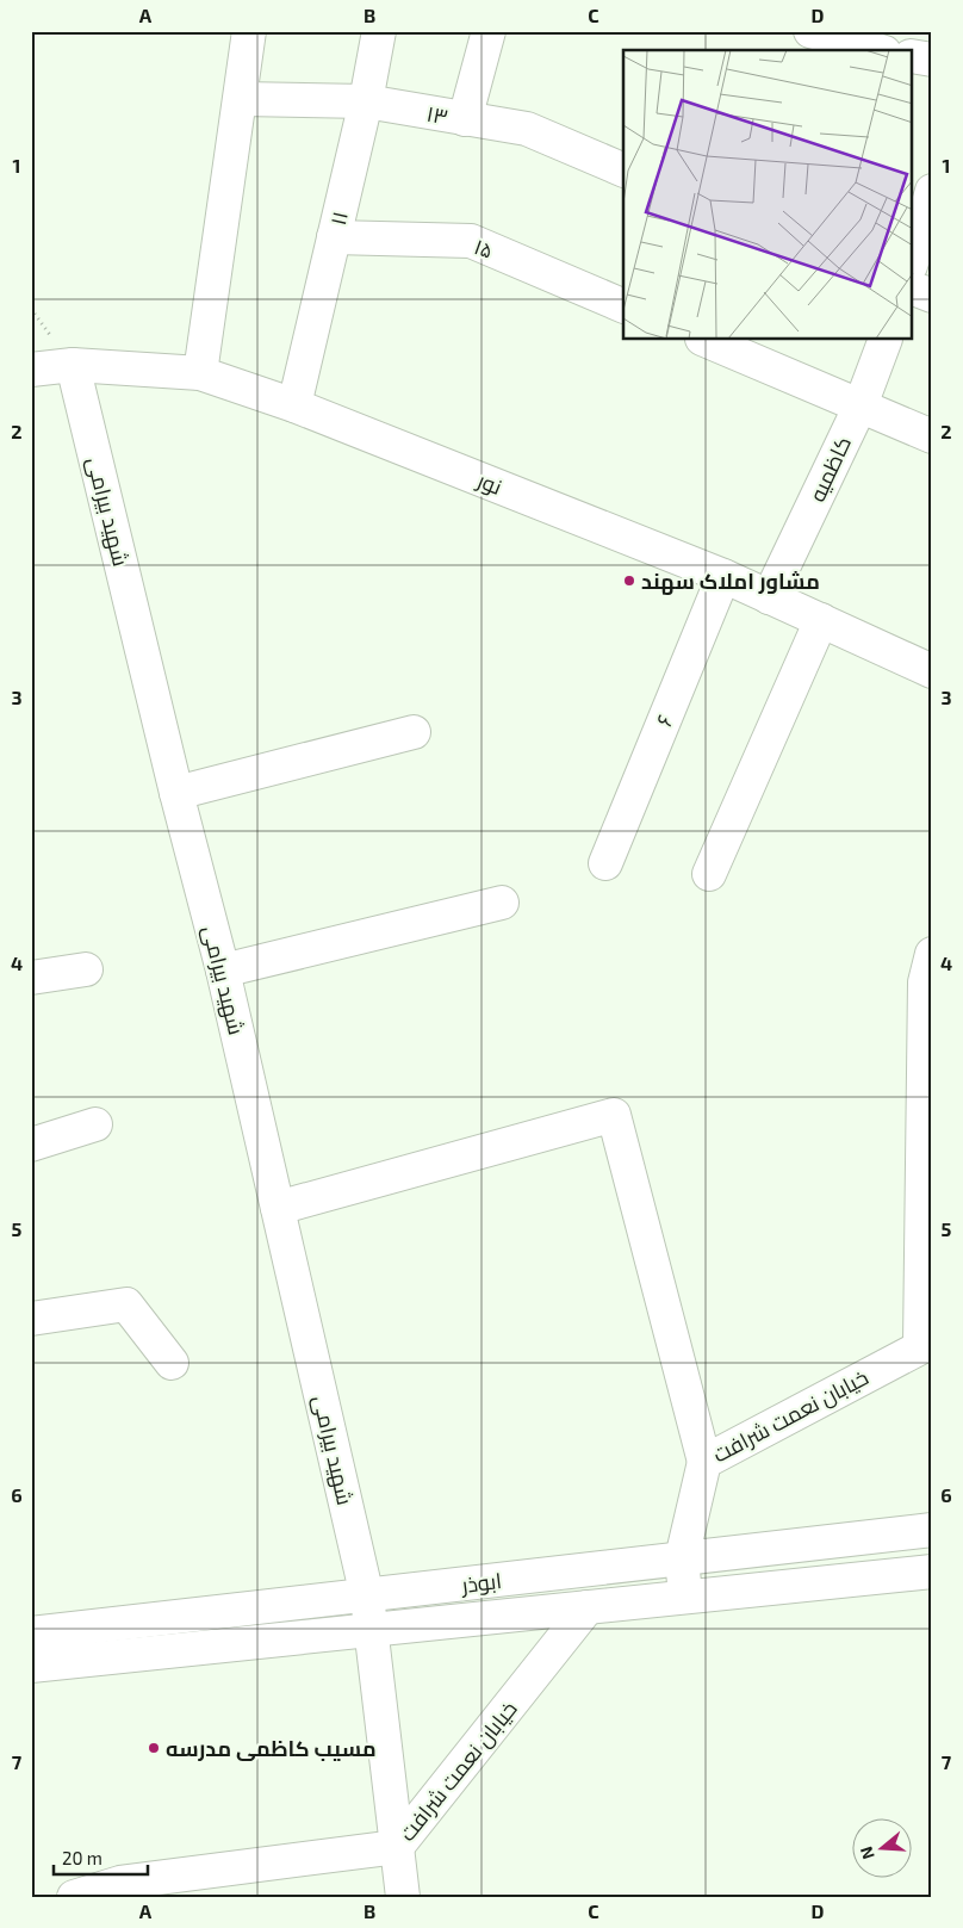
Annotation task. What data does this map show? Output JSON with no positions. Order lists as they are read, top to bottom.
{
  "streets": {
    "street": [
      "۱۳",
      "۱۱",
      "۱۵",
      "کاظمیه",
      "نور",
      "شهید بیرامی",
      "۶",
      "خیابان نعمت شرافت",
      "ابوذر"
    ]
  },
  "crossings": [
    ["۱۳", "۱۱"],
    ["۱۱", "۱۵"],
    ["۱۱", "نور"],
    ["کاظمیه", "نور"],
    ["نور", "شهید بیرامی"],
    ["نور", "۶"],
    ["شهید بیرامی", "خیابان نعمت شرافت"],
    ["شهید بیرامی", "ابوذر"],
    ["خیابان نعمت شرافت", "ابوذر"]
  ],
  "places": ["مشاور املاک سهند", "مسیب کاظمی مدرسه"],
  "scale_bar": "20 m",
  "north": "left",
  "grid": {
    "columns": [
      "A",
      "B",
      "C",
      "D"
    ],
    "rows": [
      "1",
      "2",
      "3",
      "4",
      "5",
      "6",
      "7"
    ]
  }
}
